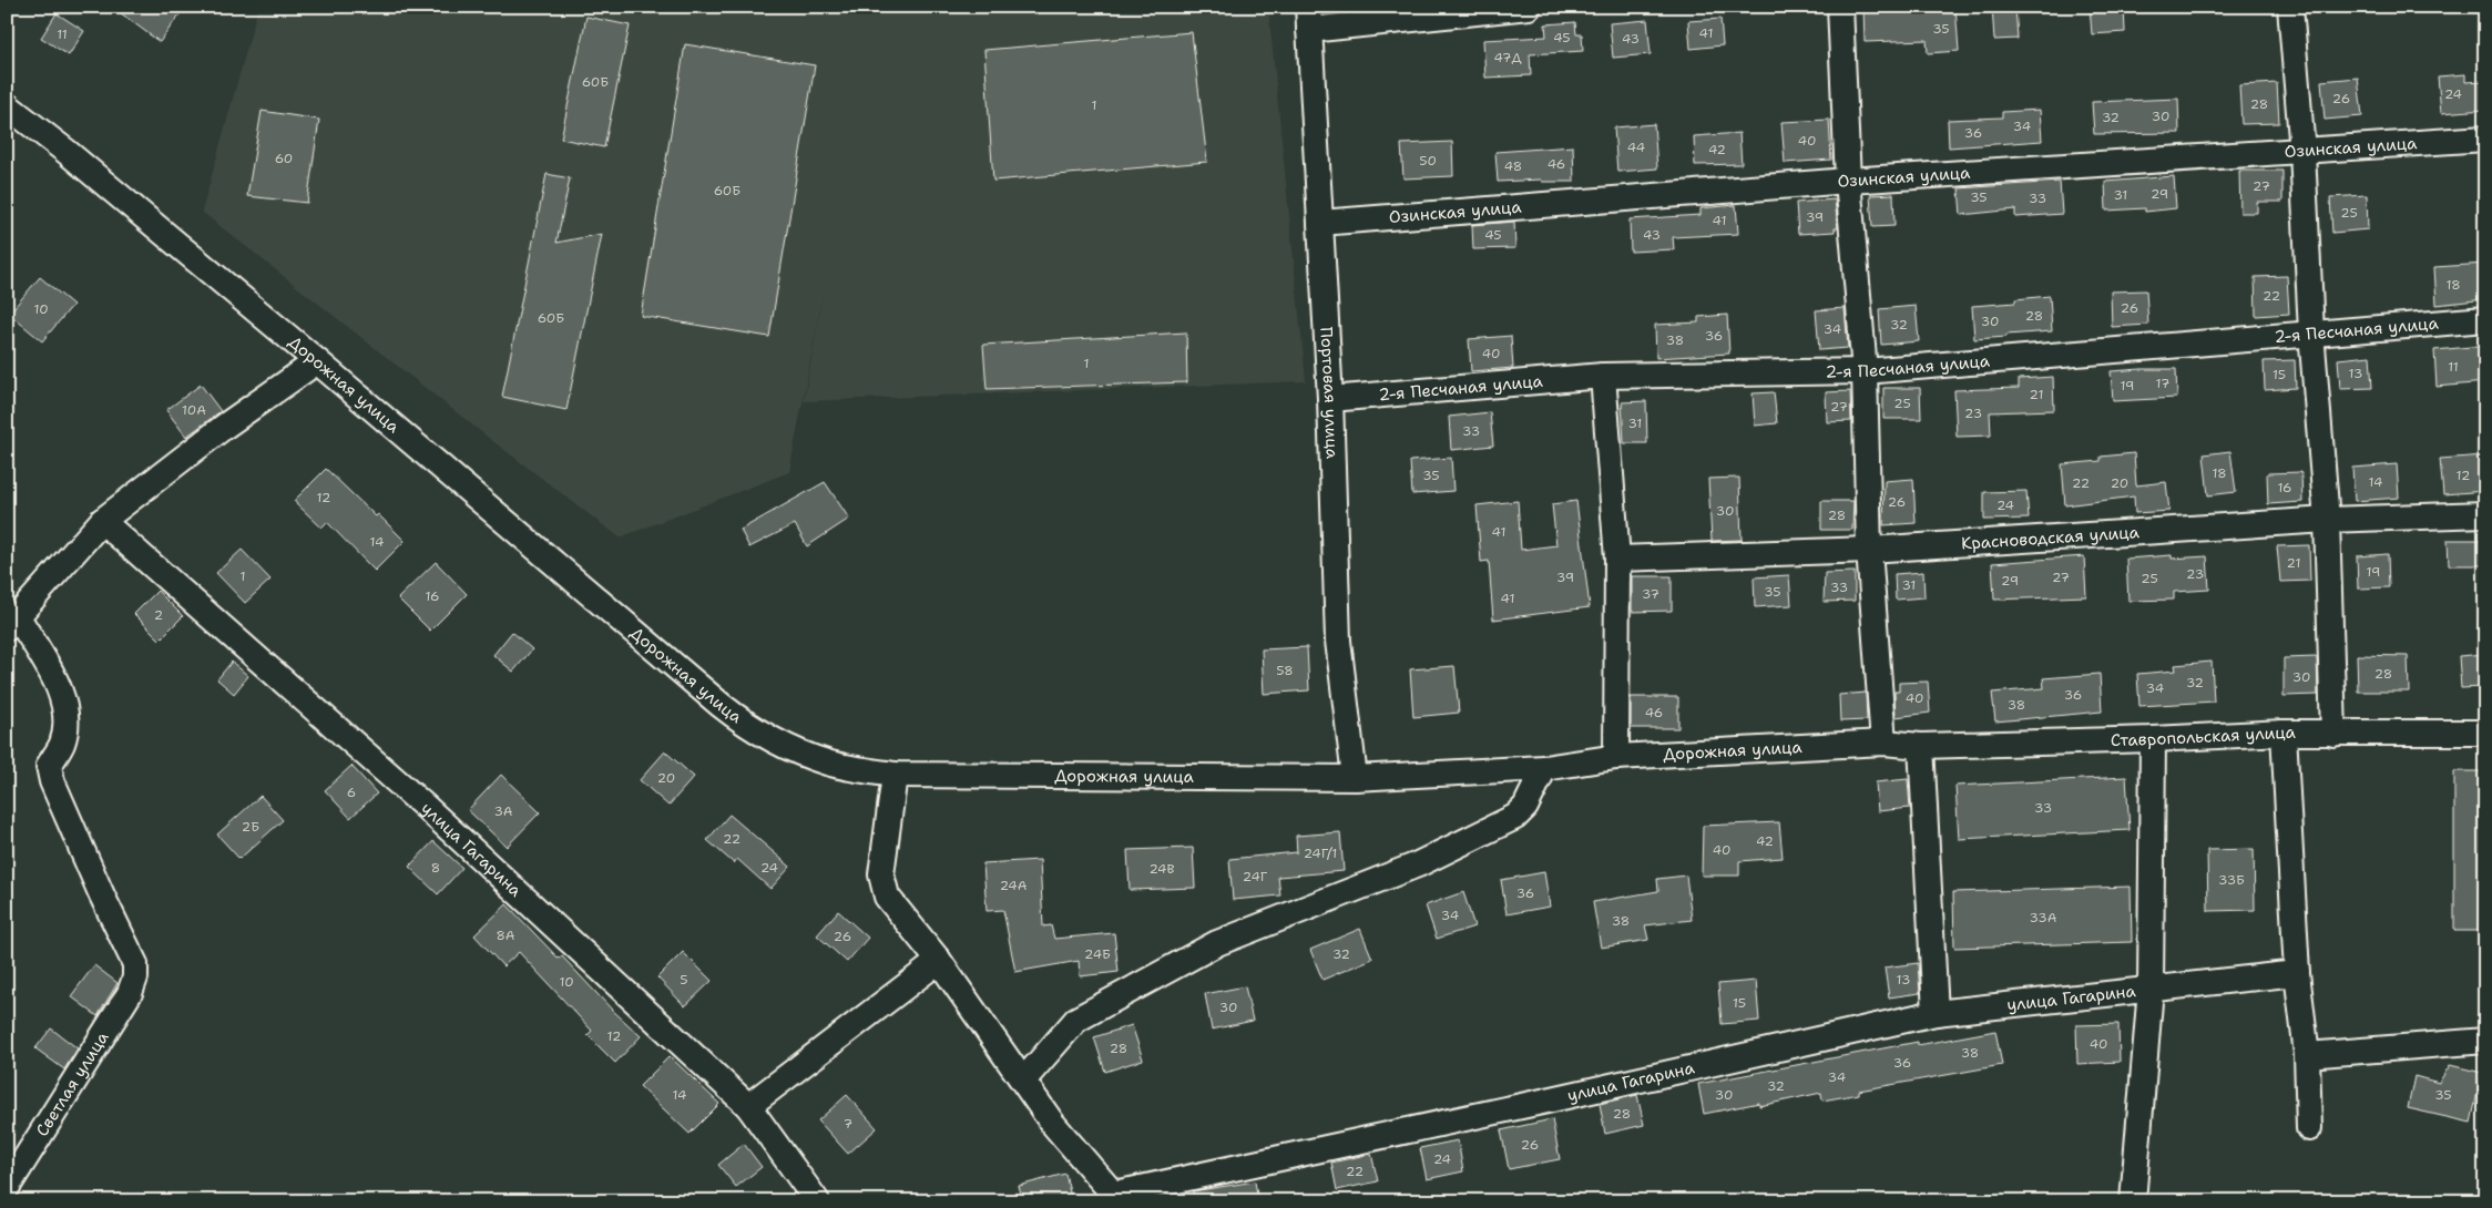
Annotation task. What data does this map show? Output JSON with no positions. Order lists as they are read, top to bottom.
{
  "streets": {
    "street": [
      "Озинская улица",
      "2-я Песчаная улица",
      "Дорожная улица",
      "Портовая улица",
      "Красноводская улица",
      "Ставропольская улица",
      "улица Гагарина",
      "Светлая улица"
    ]
  },
  "crossings": [
    ["Озинская улица", "Портовая улица"],
    ["2-я Песчаная улица", "Портовая улица"],
    ["Дорожная улица", "Портовая улица"],
    ["Дорожная улица", "Ставропольская улица"]
  ],
  "house_numbers": [
    "35",
    "41",
    "11",
    "45",
    "43",
    "47Д",
    "60Б",
    "24",
    "26",
    "28",
    "1",
    "30",
    "32",
    "34",
    "36",
    "40",
    "44",
    "42",
    "60",
    "50",
    "46",
    "48",
    "27",
    "60Б",
    "29",
    "31",
    "35",
    "33",
    "25",
    "39",
    "41",
    "45",
    "43",
    "18",
    "22",
    "26",
    "10",
    "28",
    "60Б",
    "30",
    "32",
    "34",
    "36",
    "38",
    "40",
    "1",
    "11",
    "13",
    "15",
    "17",
    "19",
    "21",
    "25",
    "27",
    "10А",
    "23",
    "31",
    "33",
    "18",
    "35",
    "12",
    "14",
    "22",
    "20",
    "16",
    "12",
    "26",
    "24",
    "30",
    "28",
    "41",
    "14",
    "21",
    "19",
    "23",
    "1",
    "39",
    "27",
    "25",
    "29",
    "31",
    "33",
    "35",
    "37",
    "16",
    "41",
    "2",
    "58",
    "28",
    "30",
    "32",
    "34",
    "36",
    "40",
    "38",
    "46",
    "20",
    "6",
    "33",
    "3А",
    "2Б",
    "22",
    "42",
    "40",
    "24Г/1",
    "8",
    "24",
    "24В",
    "24Г",
    "33Б",
    "24А",
    "36",
    "34",
    "33А",
    "38",
    "8А",
    "26",
    "24Б",
    "32",
    "5",
    "13",
    "10",
    "15",
    "30",
    "12",
    "40",
    "28",
    "38",
    "36",
    "34",
    "32",
    "14",
    "30",
    "35",
    "28",
    "7",
    "26",
    "24",
    "22"
  ]
}
